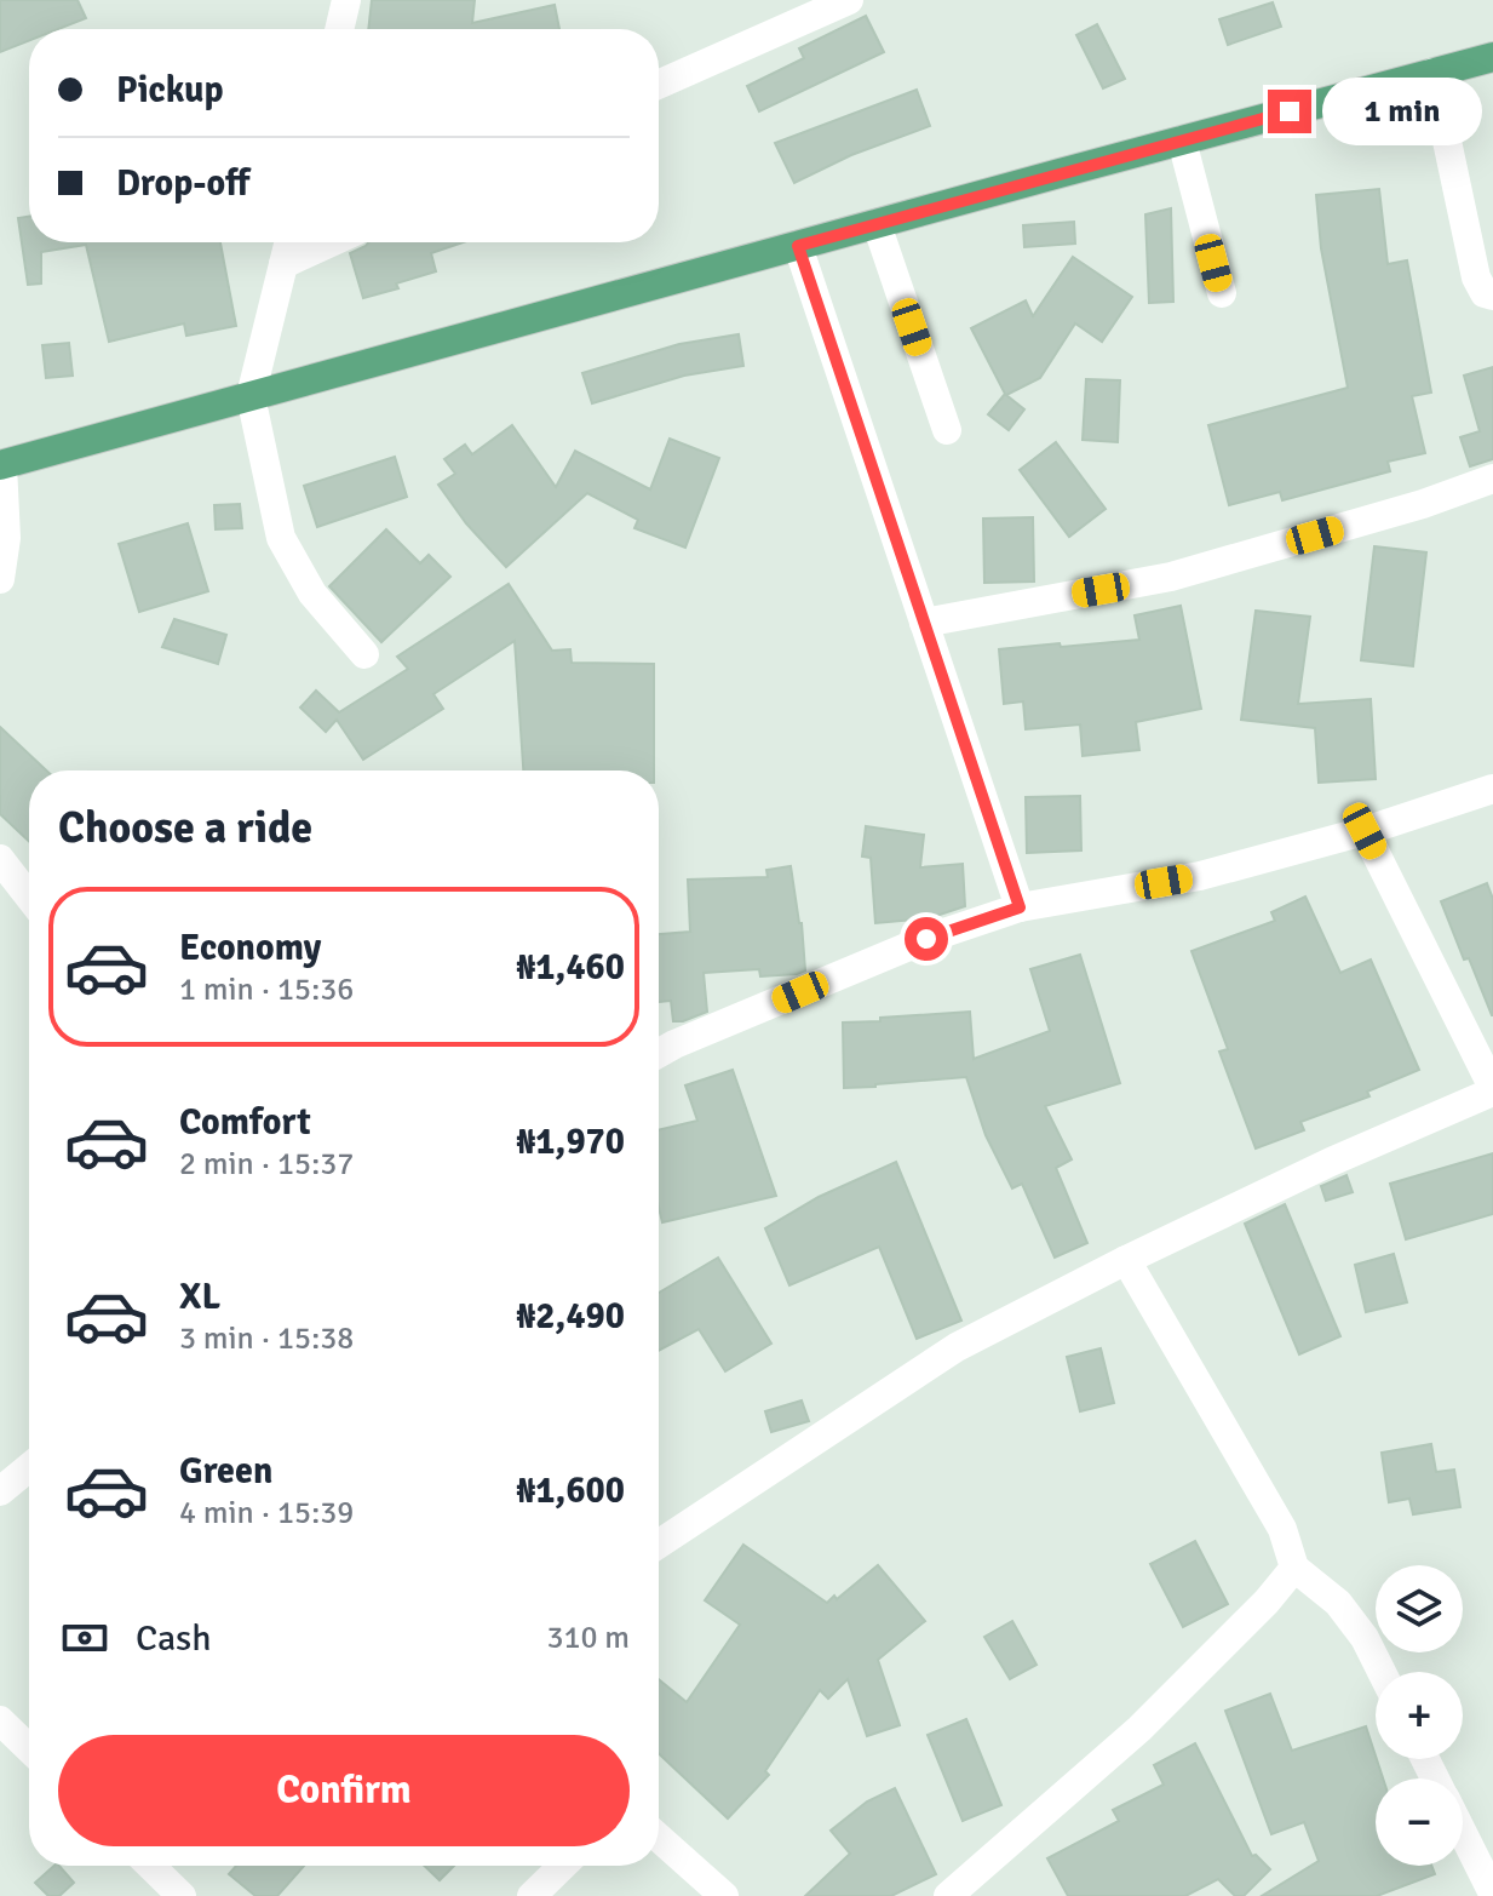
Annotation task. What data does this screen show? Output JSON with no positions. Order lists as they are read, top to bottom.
{
  "page": {
    "banner": ["Pickup", "Drop-off"],
    "bubble": "1 min",
    "heading": "Choose a ride",
    "list": [
      {
        "name": "Economy",
        "note": "1 min · 15:36",
        "value": "₦1,460"
      },
      {
        "name": "Comfort",
        "note": "2 min · 15:37",
        "value": "₦1,970"
      },
      {
        "name": "XL",
        "note": "3 min · 15:38",
        "value": "₦2,490"
      },
      {
        "name": "Green",
        "note": "4 min · 15:39",
        "value": "₦1,600"
      }
    ],
    "map_buttons": ["+", "−"],
    "pay": ["Cash", "310 m"],
    "buttons": "Confirm"
  }
}
